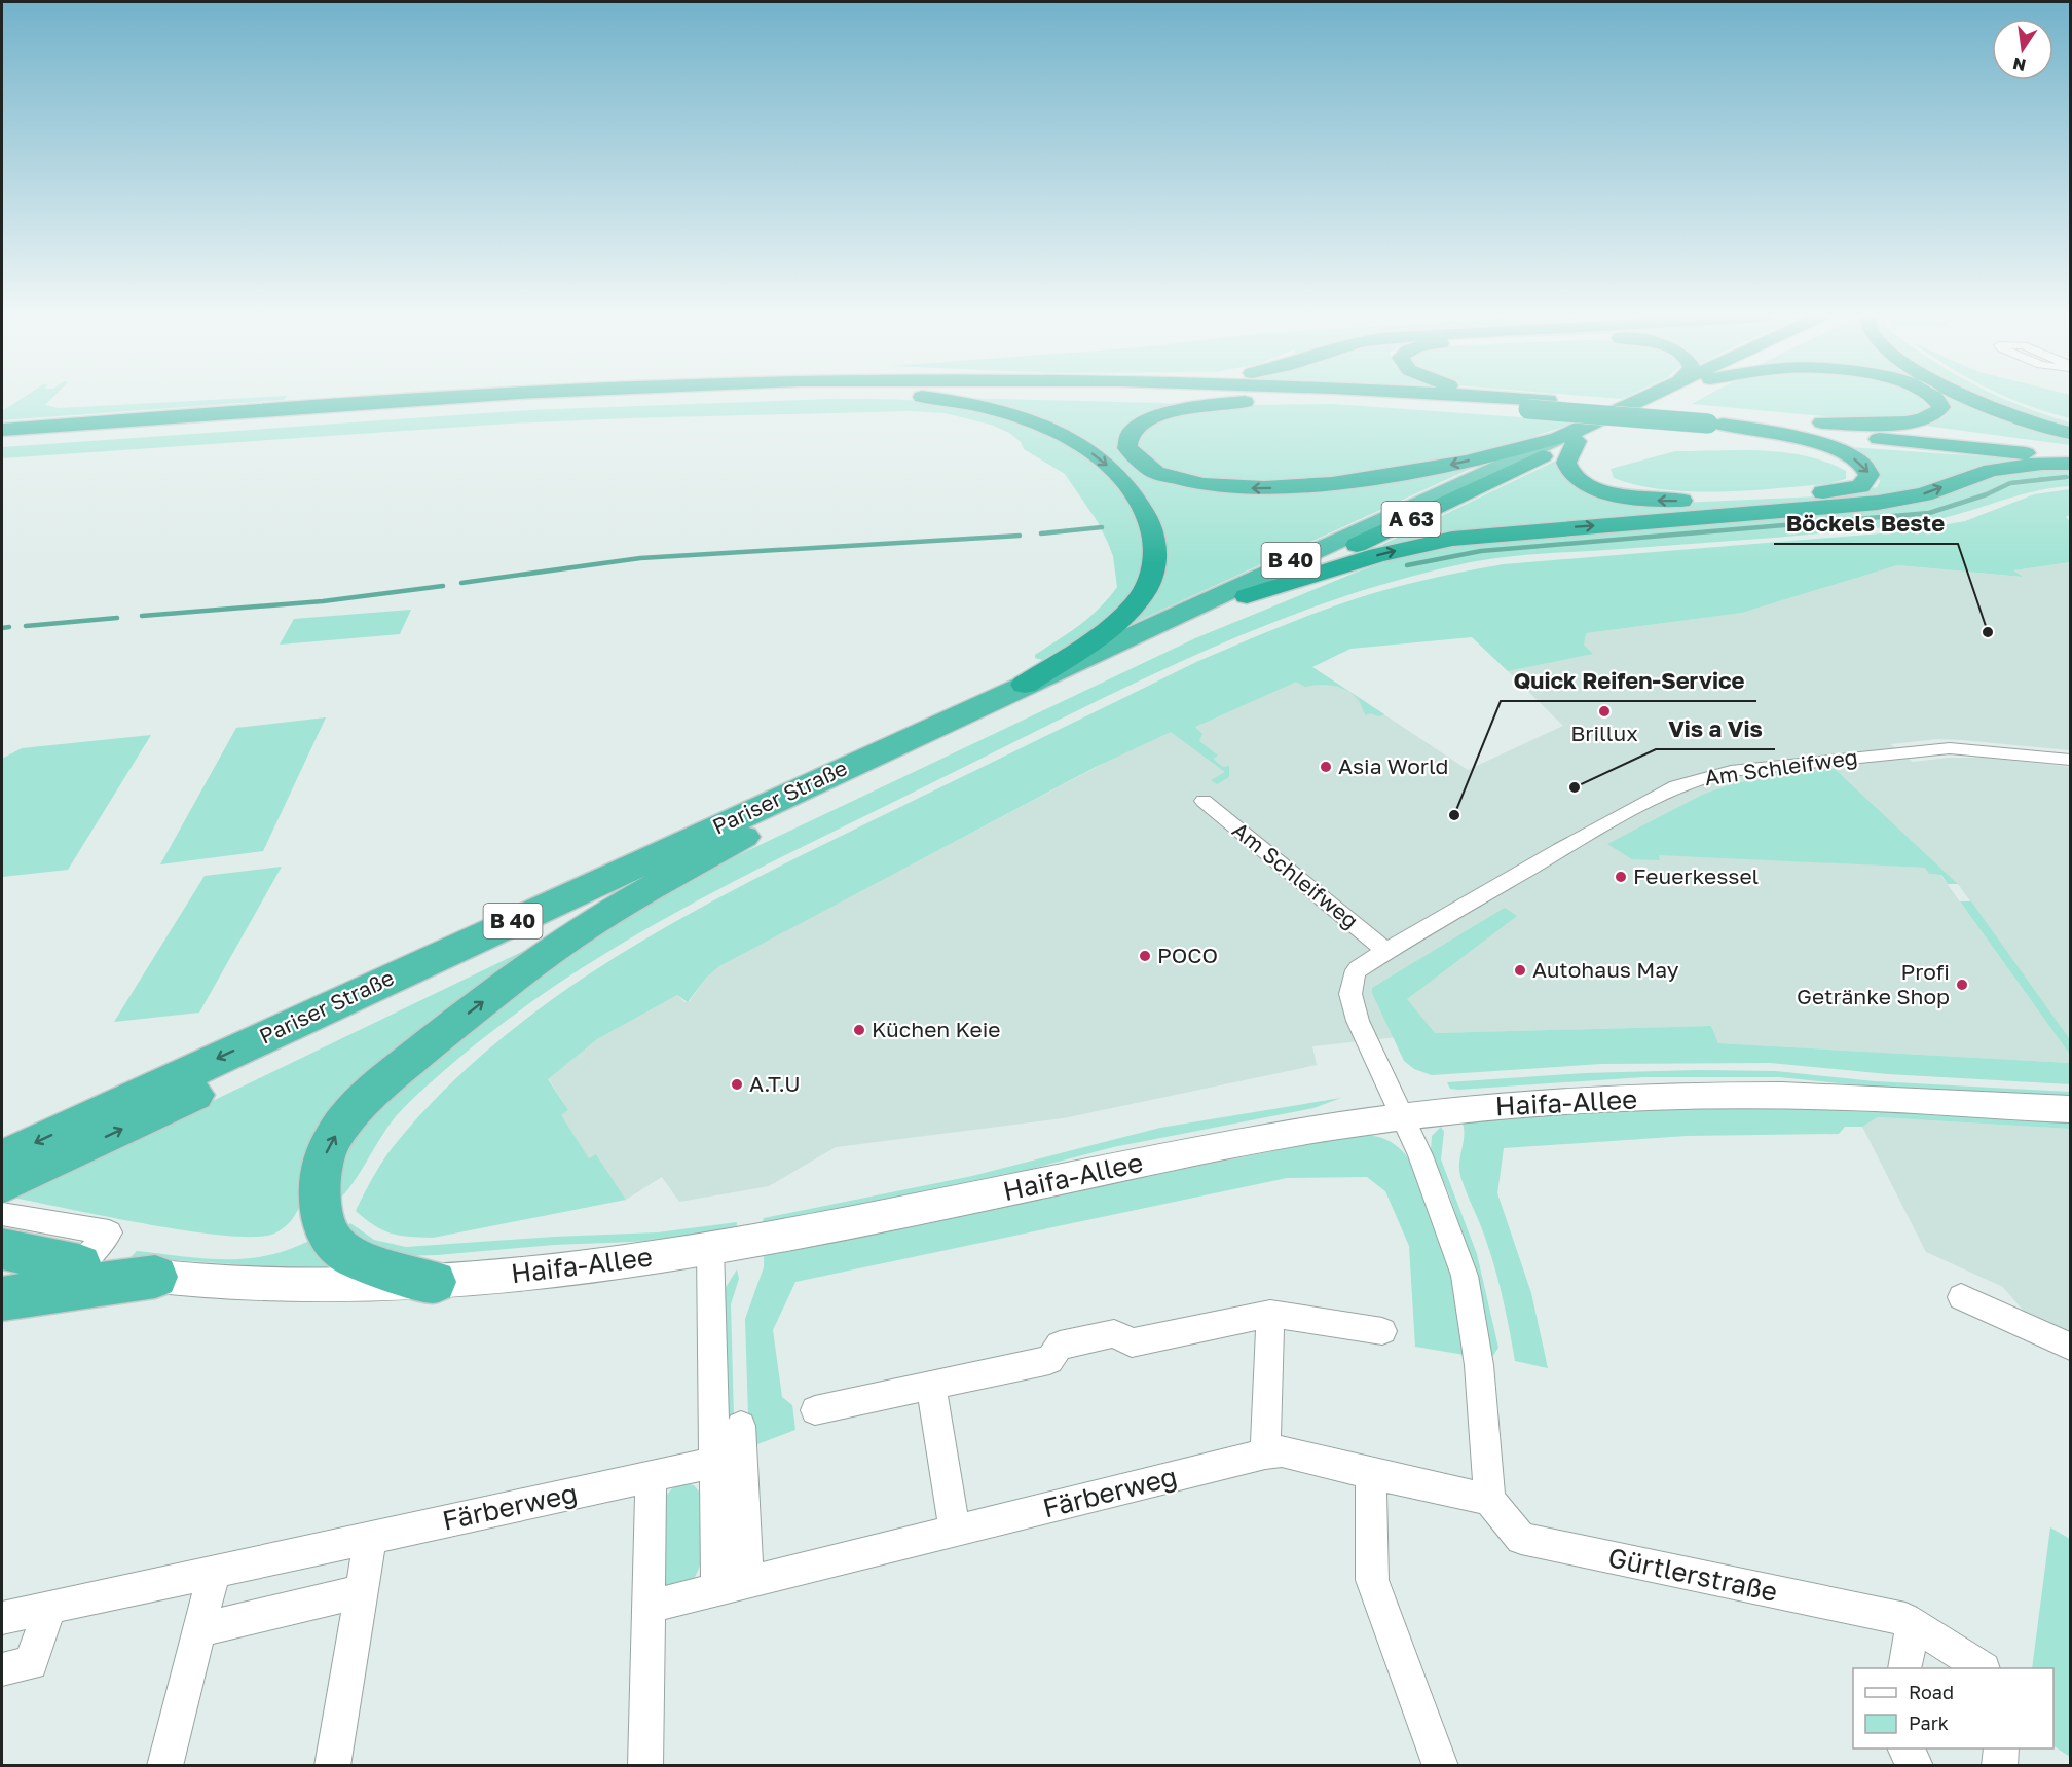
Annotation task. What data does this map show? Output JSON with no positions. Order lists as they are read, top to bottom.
{
  "streets": {
    "highway": ["A 63", "B 40", "Pariser Straße"],
    "street": [
      "Am Schleifweg",
      "Haifa-Allee",
      "Färberweg",
      "Gürtlerstraße"
    ]
  },
  "crossings": [
    ["A 63", "Pariser Straße"],
    ["Am Schleifweg", "Haifa-Allee"]
  ],
  "places": [
    "Böckels Beste",
    "Brillux",
    "Asia World",
    "Vis a Vis",
    "Quick Reifen-Service",
    "Feuerkessel",
    "POCO",
    "Autohaus May",
    "Profi Getränke Shop",
    "Küchen Keie",
    "A.T.U"
  ],
  "legend": ["Road", "Park"],
  "north": "bottom"
}
